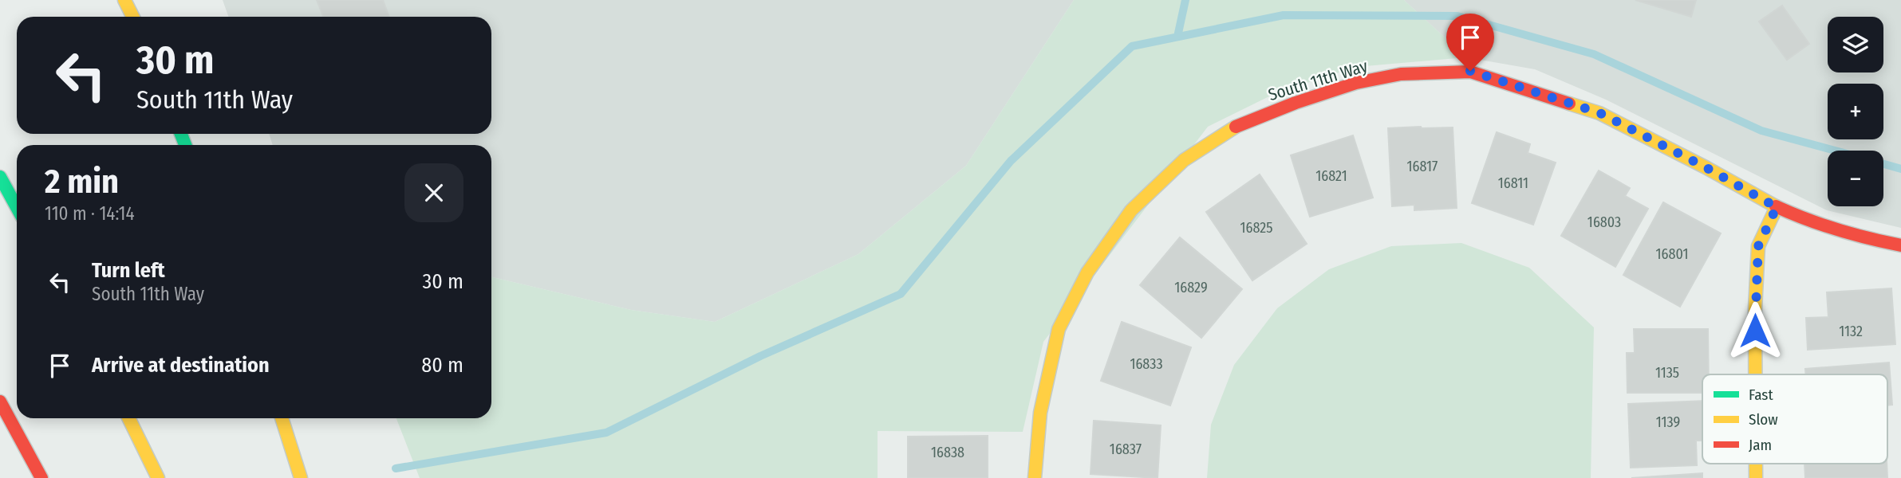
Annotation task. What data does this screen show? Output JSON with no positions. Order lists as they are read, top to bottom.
{
  "streets": {
    "main road": ["South 11th Way"]
  },
  "house_numbers": [
    "16817",
    "16821",
    "16811",
    "16803",
    "16825",
    "16801",
    "16829",
    "1132",
    "16833",
    "1135",
    "1139",
    "16837",
    "16838"
  ],
  "legend": ["Fast", "Slow", "Jam"],
  "page": {
    "map_buttons": ["+", "−"],
    "turn": ["30 m", "South 11th Way"],
    "heading": ["2 min", "110 m · 14:14"],
    "list": [
      {
        "name": "Turn left",
        "note": "South 11th Way",
        "value": "30 m"
      },
      {
        "name": "Arrive at destination",
        "value": "80 m"
      }
    ]
  }
}
